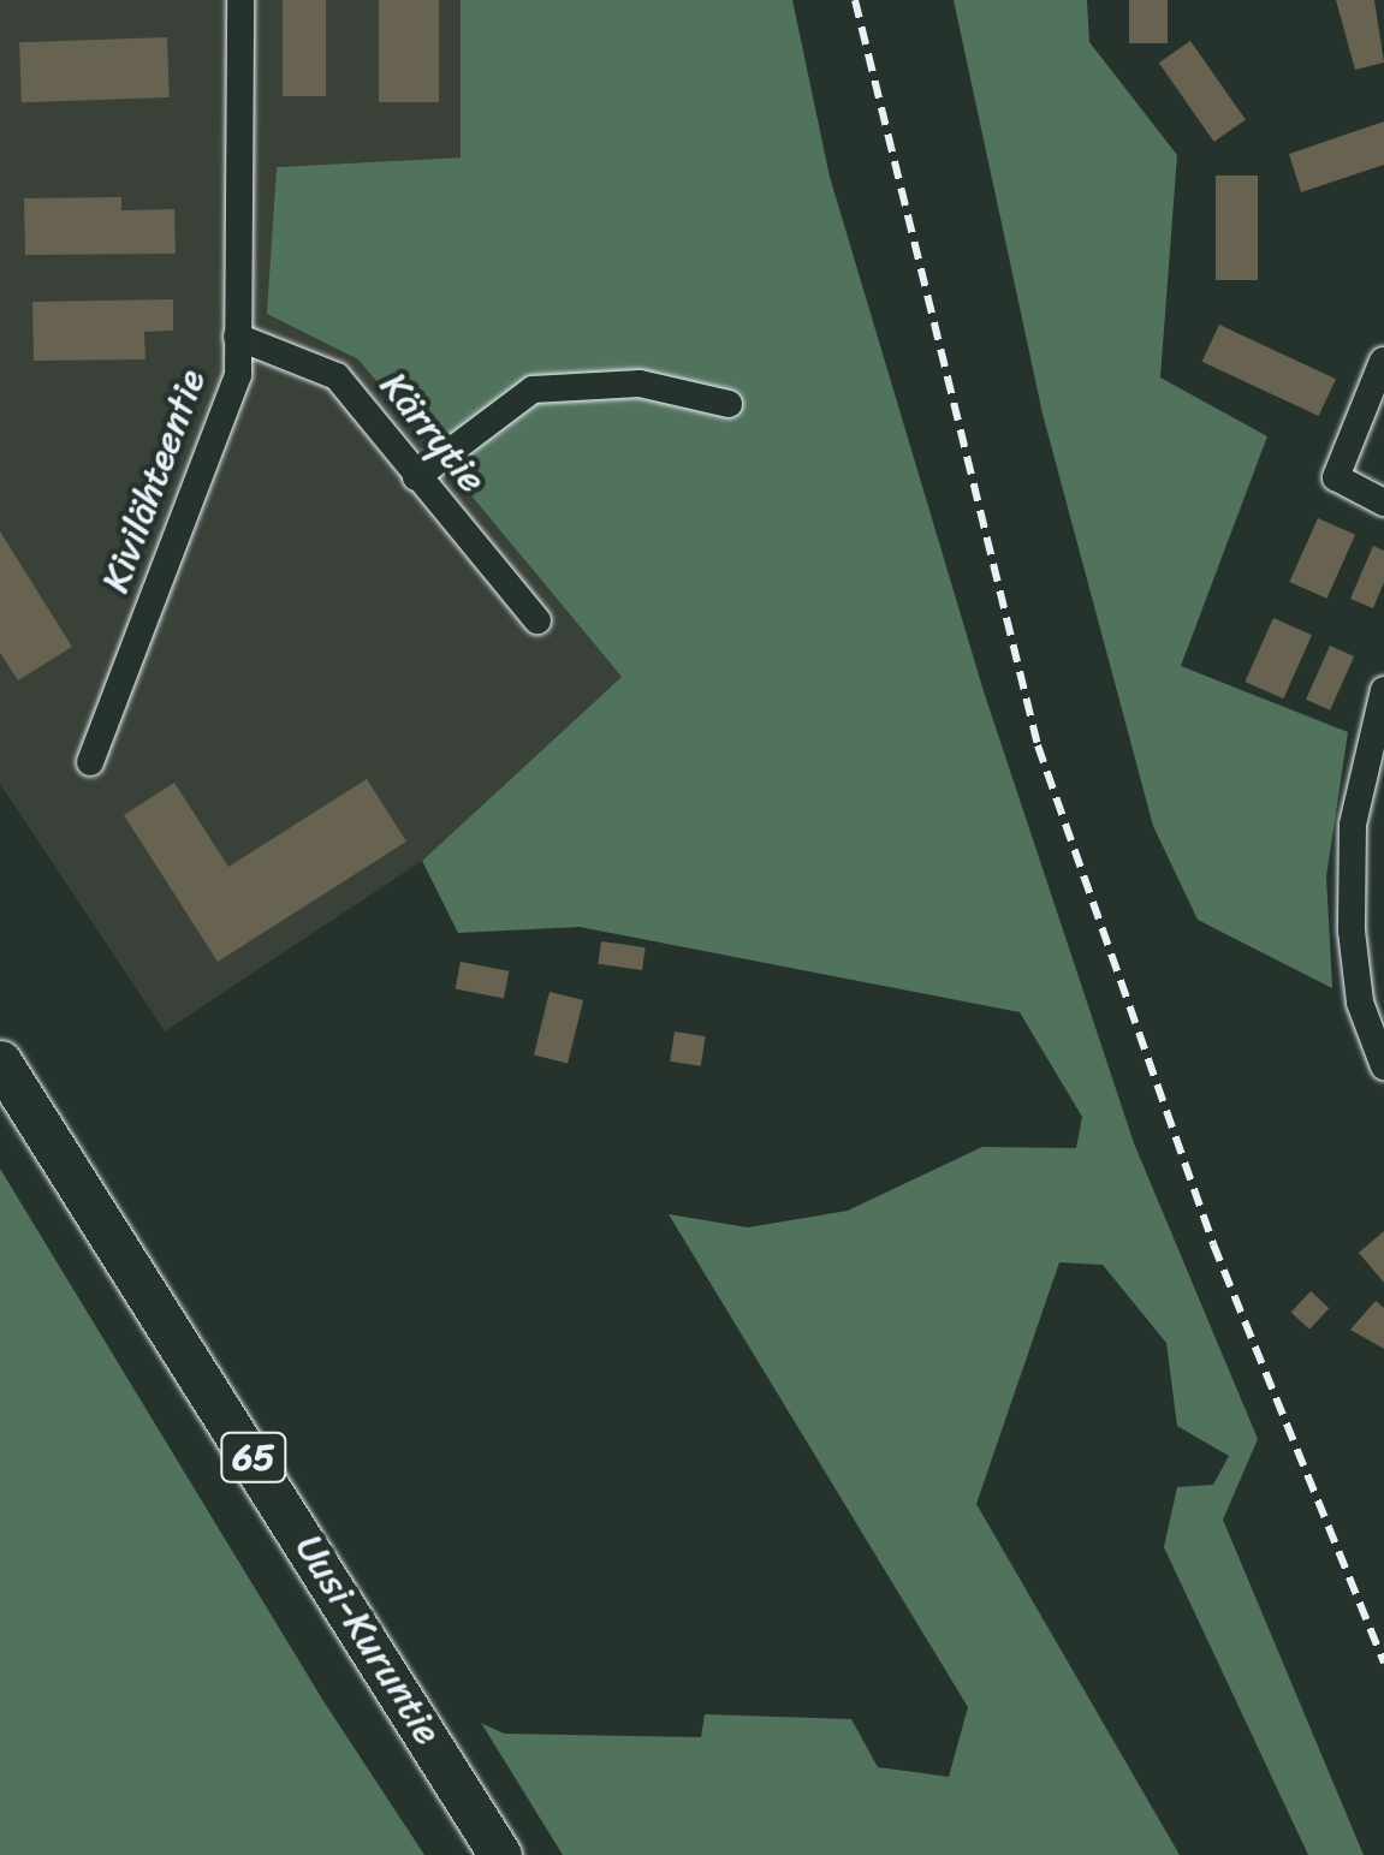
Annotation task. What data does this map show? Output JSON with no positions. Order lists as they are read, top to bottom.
{
  "streets": {
    "main road": ["65", "Uusi-Kuruntie"],
    "street": ["Kärrytie", "Kivilähteentie"]
  },
  "crossings": [
    ["Kärrytie", "Kivilähteentie"]
  ]
}
